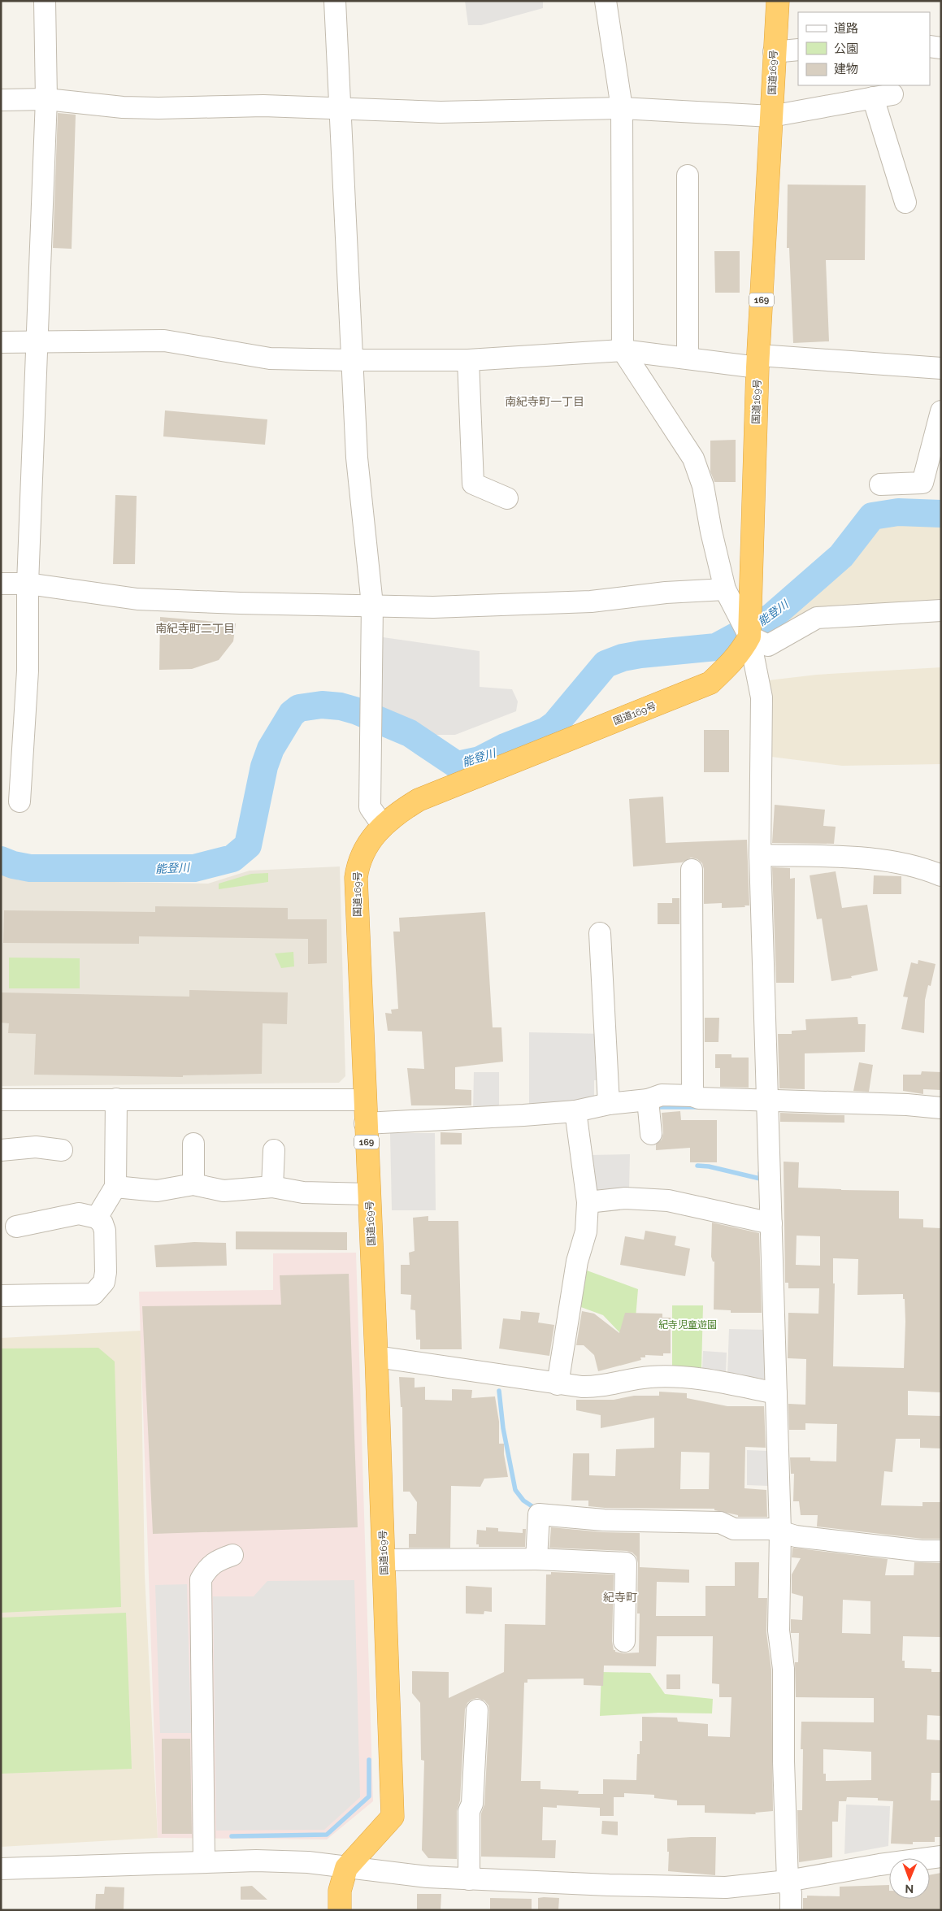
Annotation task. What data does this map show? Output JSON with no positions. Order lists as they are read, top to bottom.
{
  "streets": {
    "highway": ["国道169号", "169"]
  },
  "districts": ["南紀寺町一丁目", "南紀寺町二丁目", "紀寺町"],
  "water": ["能登川"],
  "parks": ["紀寺児童遊園"],
  "legend": ["道路", "公園", "建物"],
  "north": "bottom"
}
